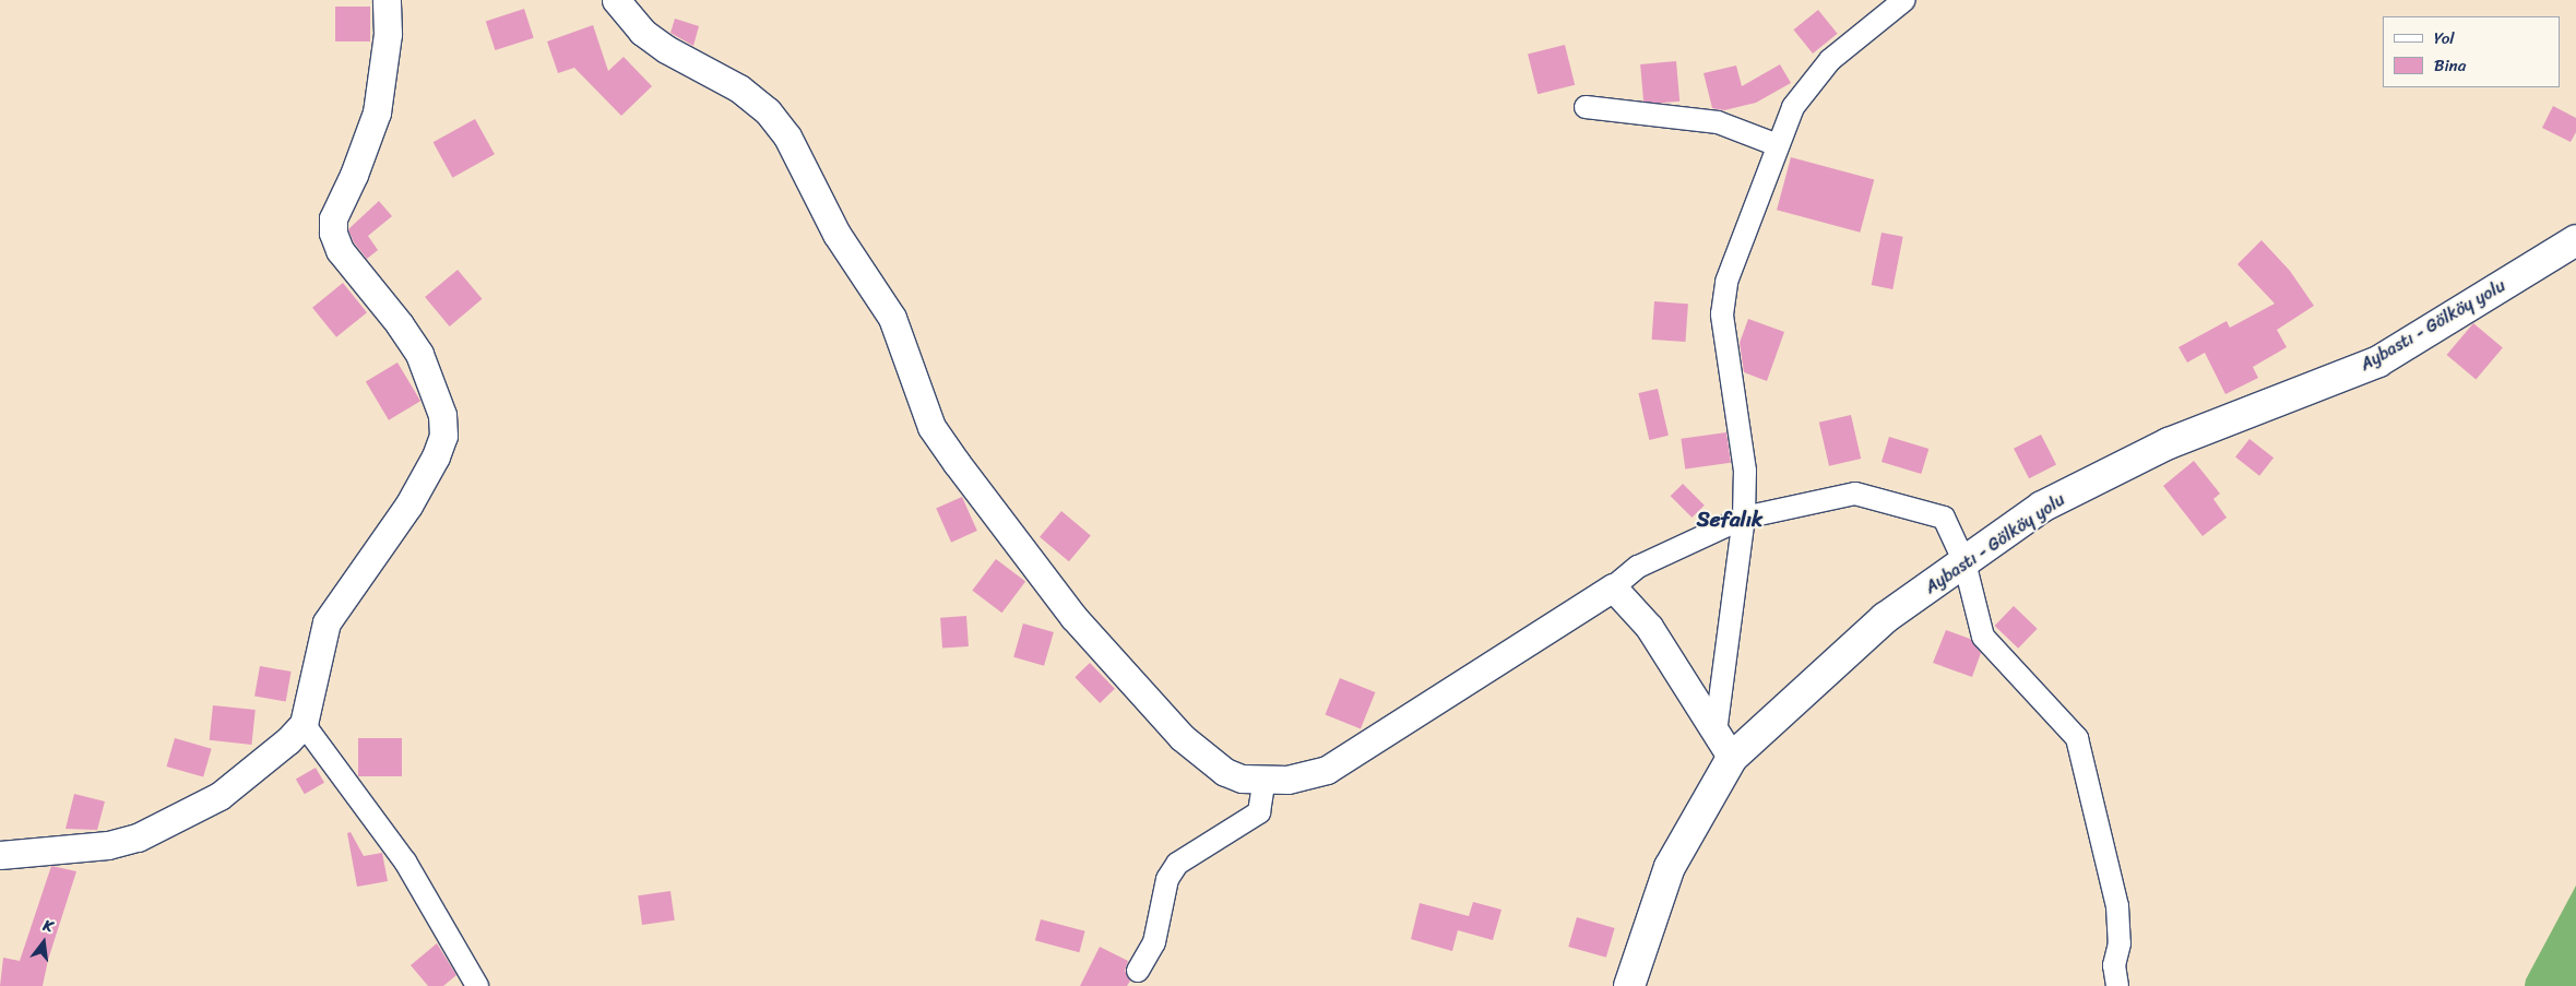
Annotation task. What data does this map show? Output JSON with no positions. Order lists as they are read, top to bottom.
{
  "streets": {
    "main road": ["Aybastı - Gölköy yolu"]
  },
  "districts": ["Sefalık"],
  "legend": ["Yol", "Bina"],
  "north": "top"
}
